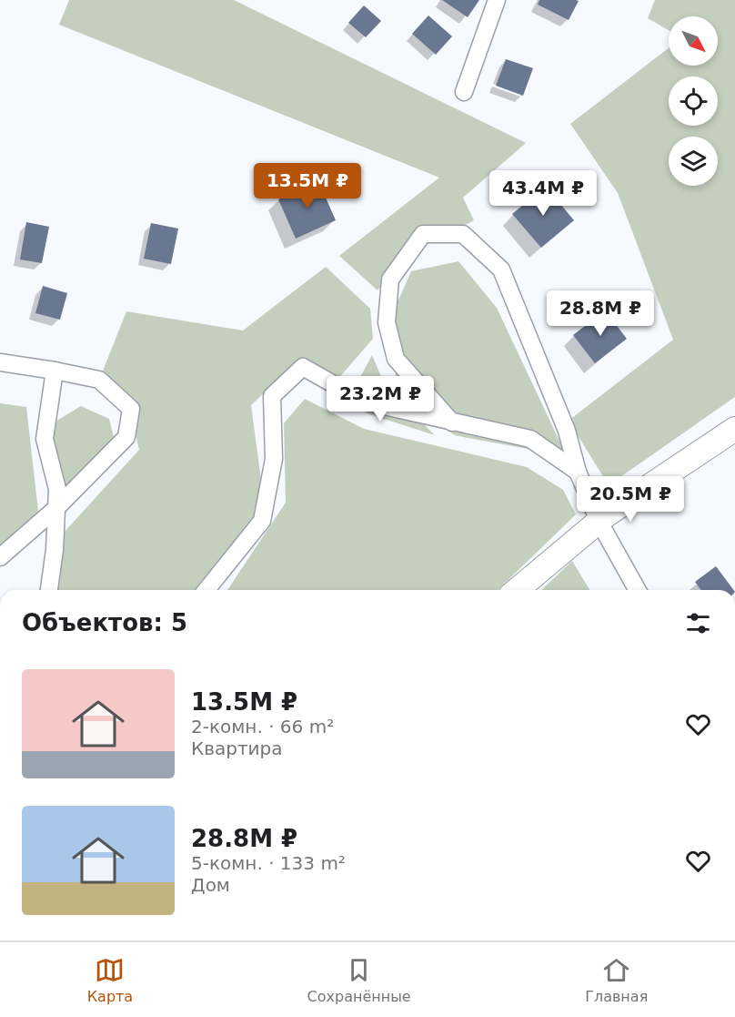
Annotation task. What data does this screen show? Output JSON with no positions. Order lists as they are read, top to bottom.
{
  "north": "bottom right",
  "page": {
    "price": [
      "13.5M ₽",
      "43.4M ₽",
      "28.8M ₽",
      "23.2M ₽",
      "20.5M ₽"
    ],
    "heading": "Объектов: 5",
    "list": [
      {
        "name": "13.5M ₽",
        "note": "2-комн. · 66 m² · Квартира"
      },
      {
        "name": "28.8M ₽",
        "note": "5-комн. · 133 m² · Дом"
      }
    ],
    "tabs": ["Карта", "Сохранённые", "Главная"]
  }
}
